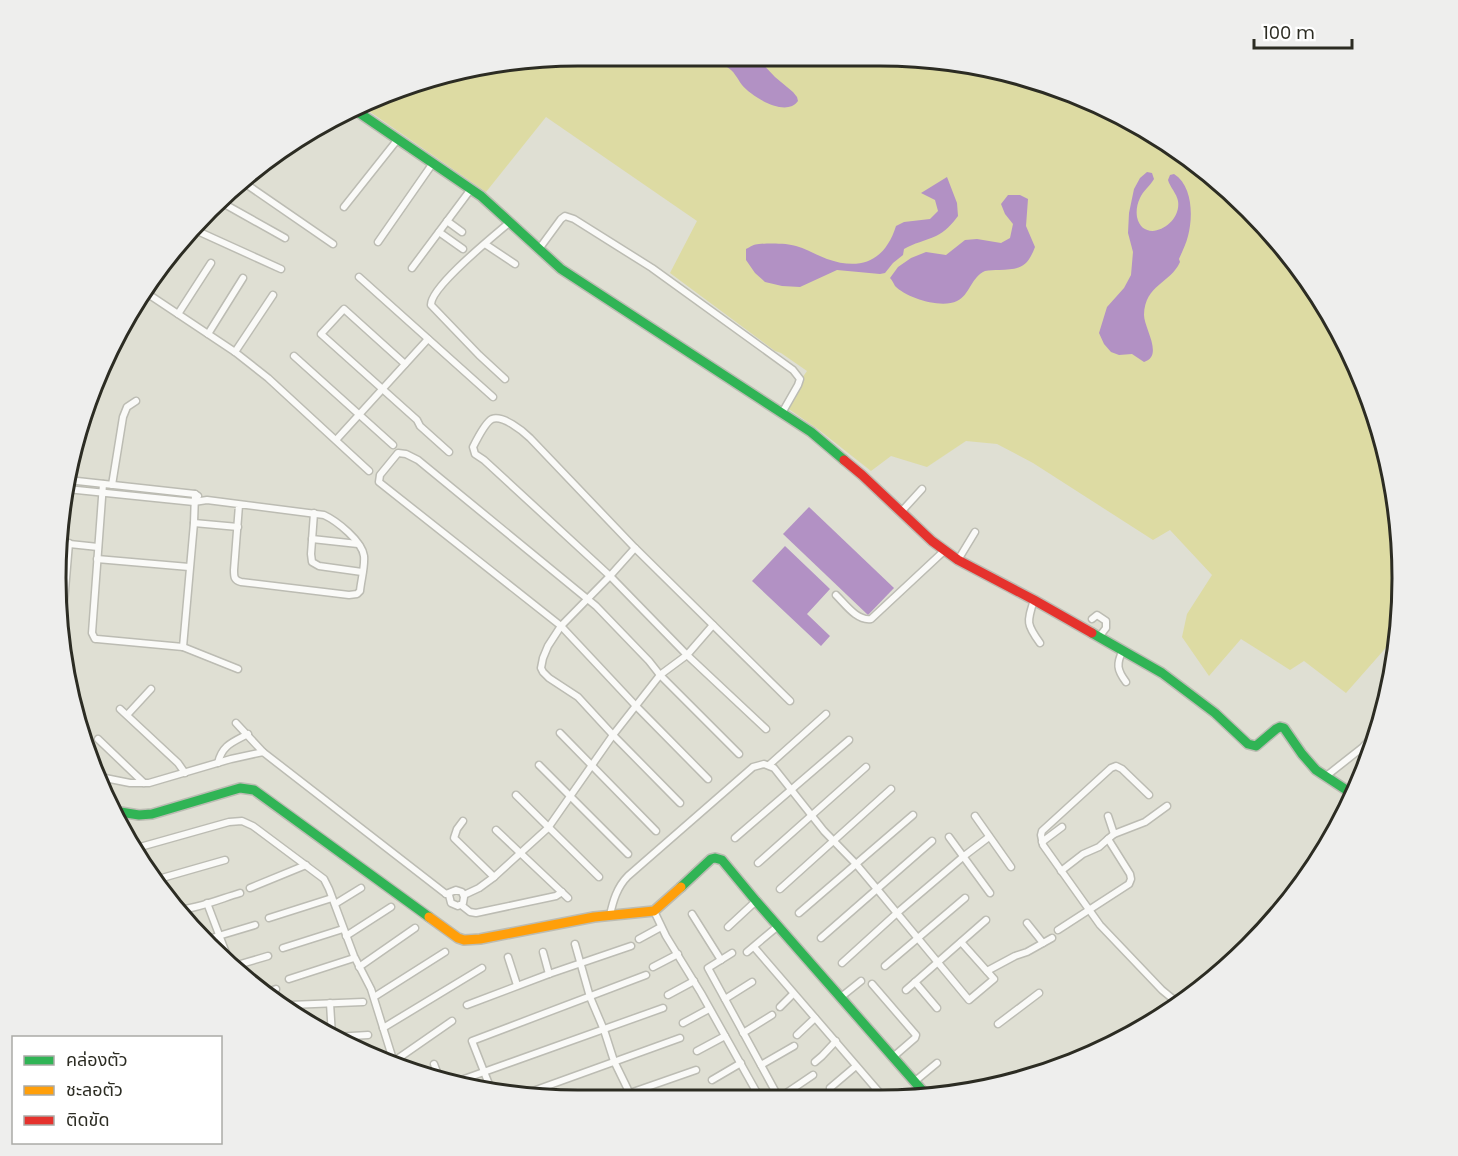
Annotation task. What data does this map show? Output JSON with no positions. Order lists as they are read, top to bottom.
{
  "legend": ["คล่องตัว", "ชะลอตัว", "ติดขัด"],
  "scale_bar": "100 m"
}
